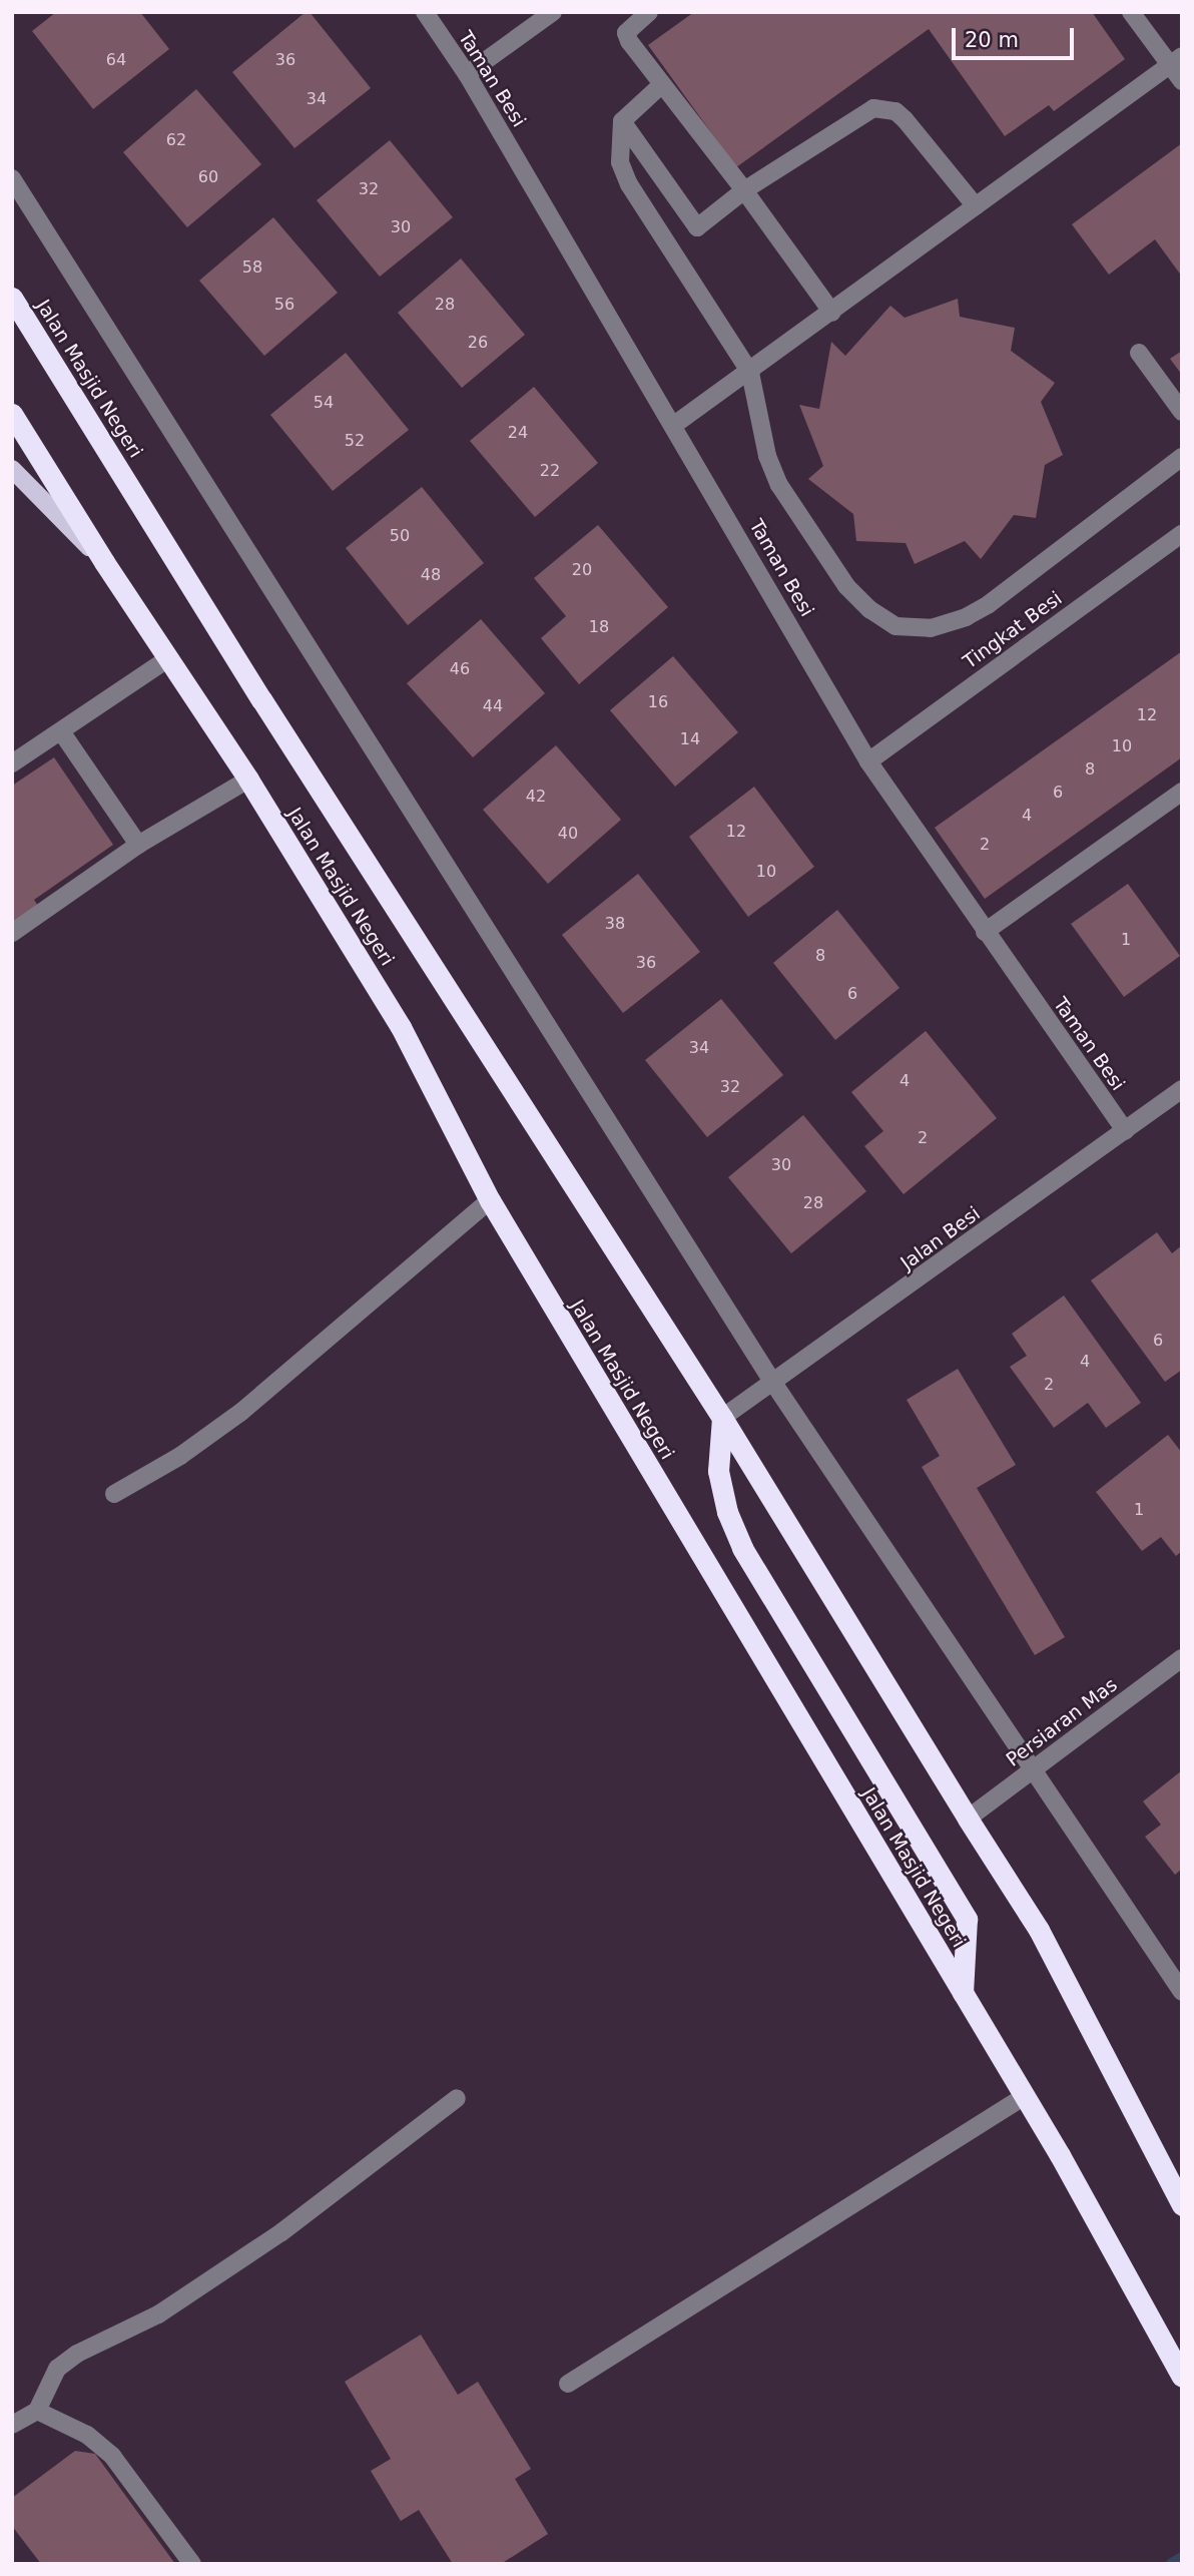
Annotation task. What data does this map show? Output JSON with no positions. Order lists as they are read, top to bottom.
{
  "streets": {
    "highway": ["Jalan Masjid Negeri"],
    "street": [
      "Taman Besi",
      "Tingkat Besi",
      "Jalan Besi",
      "Persiaran Mas"
    ]
  },
  "crossings": [
    ["Taman Besi", "Tingkat Besi"],
    ["Taman Besi", "Jalan Besi"],
    ["Jalan Masjid Negeri", "Jalan Besi"],
    ["Jalan Masjid Negeri", "Persiaran Mas"]
  ],
  "house_numbers": [
    "64",
    "36",
    "34",
    "62",
    "60",
    "32",
    "30",
    "58",
    "56",
    "28",
    "26",
    "54",
    "24",
    "52",
    "22",
    "50",
    "20",
    "48",
    "18",
    "46",
    "16",
    "44",
    "12",
    "14",
    "10",
    "8",
    "6",
    "42",
    "4",
    "12",
    "40",
    "2",
    "10",
    "38",
    "1",
    "8",
    "36",
    "6",
    "34",
    "4",
    "32",
    "2",
    "30",
    "28",
    "6",
    "4",
    "2",
    "1"
  ],
  "scale_bar": "20 m"
}
